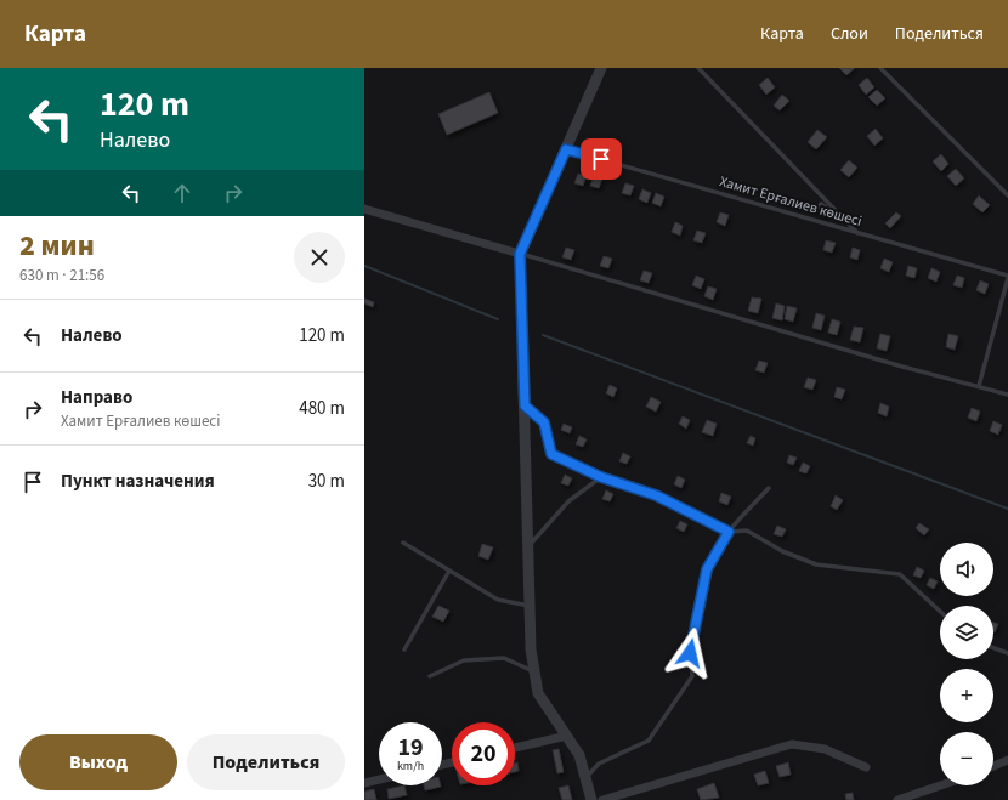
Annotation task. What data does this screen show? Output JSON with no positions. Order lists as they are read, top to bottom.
{
  "streets": {
    "lane": ["Хамит Ерғалиев көшесі"]
  },
  "page": {
    "header": "Карта",
    "nav": ["Карта", "Слои", "Поделиться"],
    "turn": ["120 m", "Налево"],
    "heading": ["2 мин", "630 m · 21:56"],
    "list": [
      {
        "name": "Налево",
        "value": "120 m"
      },
      {
        "name": "Направо",
        "note": "Хамит Ерғалиев көшесі",
        "value": "480 m"
      },
      {
        "name": "Пункт назначения",
        "value": "30 m"
      }
    ],
    "map_buttons": ["+", "−"],
    "speed": "19 km/h",
    "limit": "20",
    "buttons": ["Выход", "Поделиться"]
  }
}
